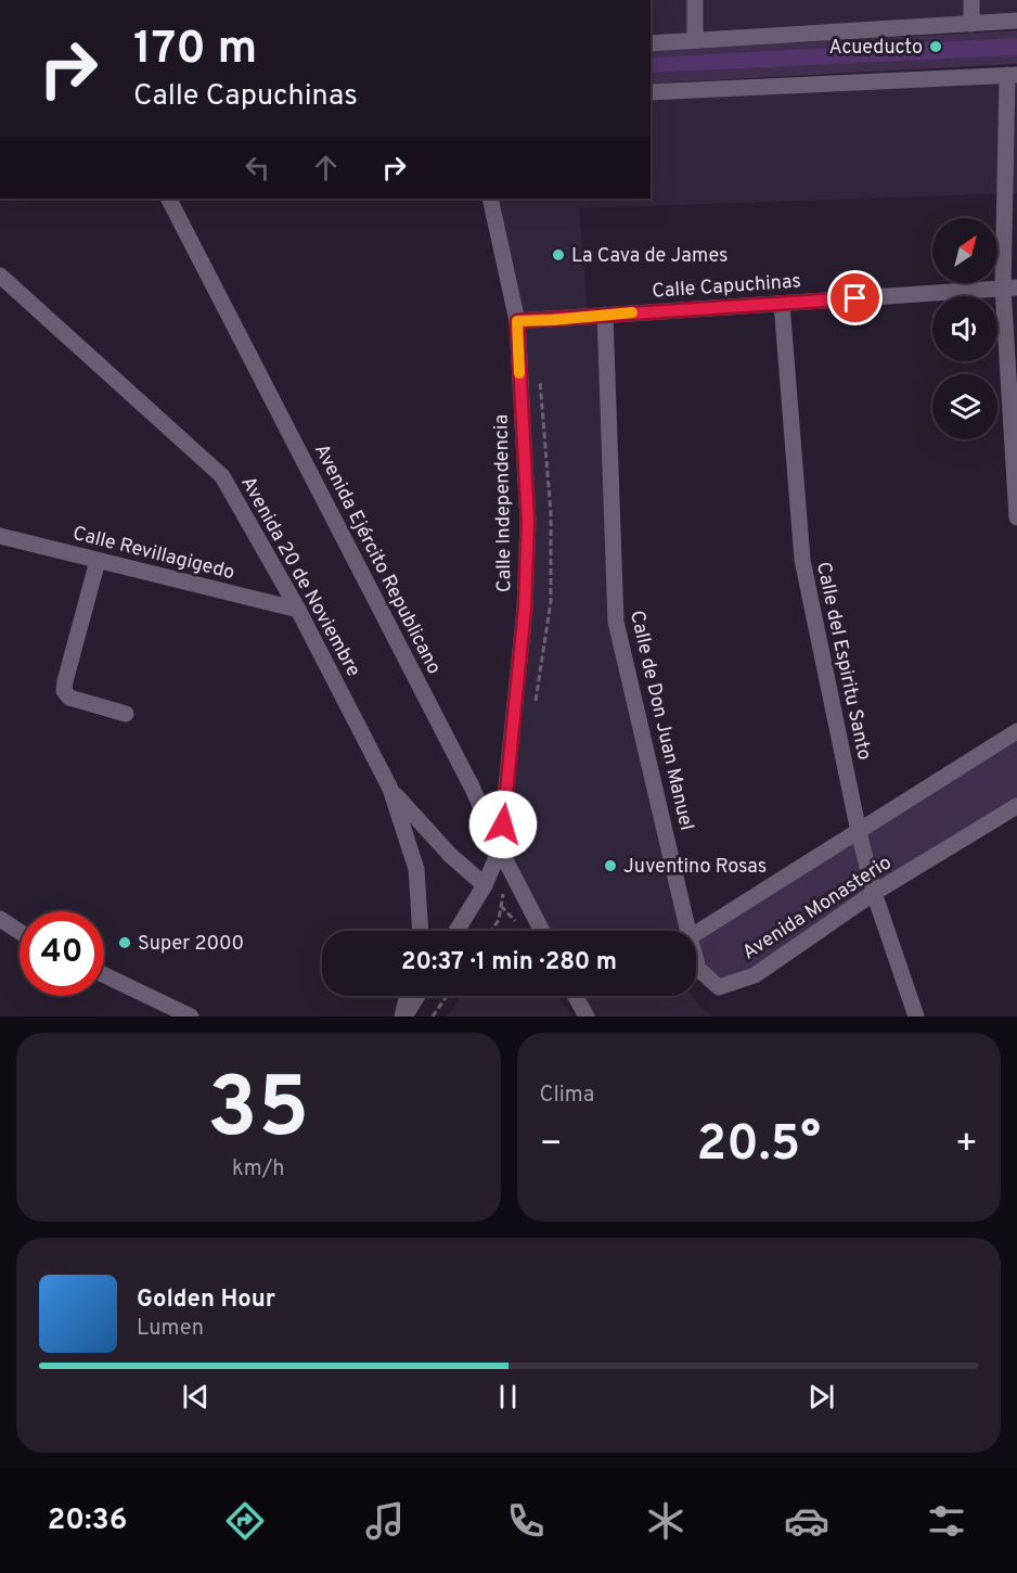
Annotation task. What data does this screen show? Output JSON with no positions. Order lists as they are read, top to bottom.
{
  "streets": {
    "street": [
      "Calle Capuchinas",
      "Calle Independencia",
      "Calle Revillagigedo",
      "Avenida Ejército Republicano",
      "Avenida 20 de Noviembre",
      "Calle del Espiritu Santo",
      "Calle de Don Juan Manuel",
      "Avenida Monasterio"
    ]
  },
  "crossings": [
    ["Calle Capuchinas", "Calle Independencia"],
    ["Calle Capuchinas", "Calle del Espiritu Santo"],
    ["Calle Capuchinas", "Calle de Don Juan Manuel"],
    ["Calle Independencia", "Avenida Ejército Republicano"],
    ["Calle Revillagigedo", "Avenida 20 de Noviembre"],
    ["Calle del Espiritu Santo", "Avenida Monasterio"]
  ],
  "places": [
    "Acueducto",
    "La Cava de James",
    "Juventino Rosas",
    "Super 2000"
  ],
  "north": "top right",
  "page": {
    "turn": ["170 m", "Calle Capuchinas"],
    "limit": "40",
    "trip": "20:37 · 1 min · 280 m",
    "tile": [
      ["35", "km/h"],
      "Clima"
    ],
    "heat": ["−", "20.5°", "+"],
    "song": ["Golden Hour", "Lumen"],
    "tabs": "20:36"
  }
}
